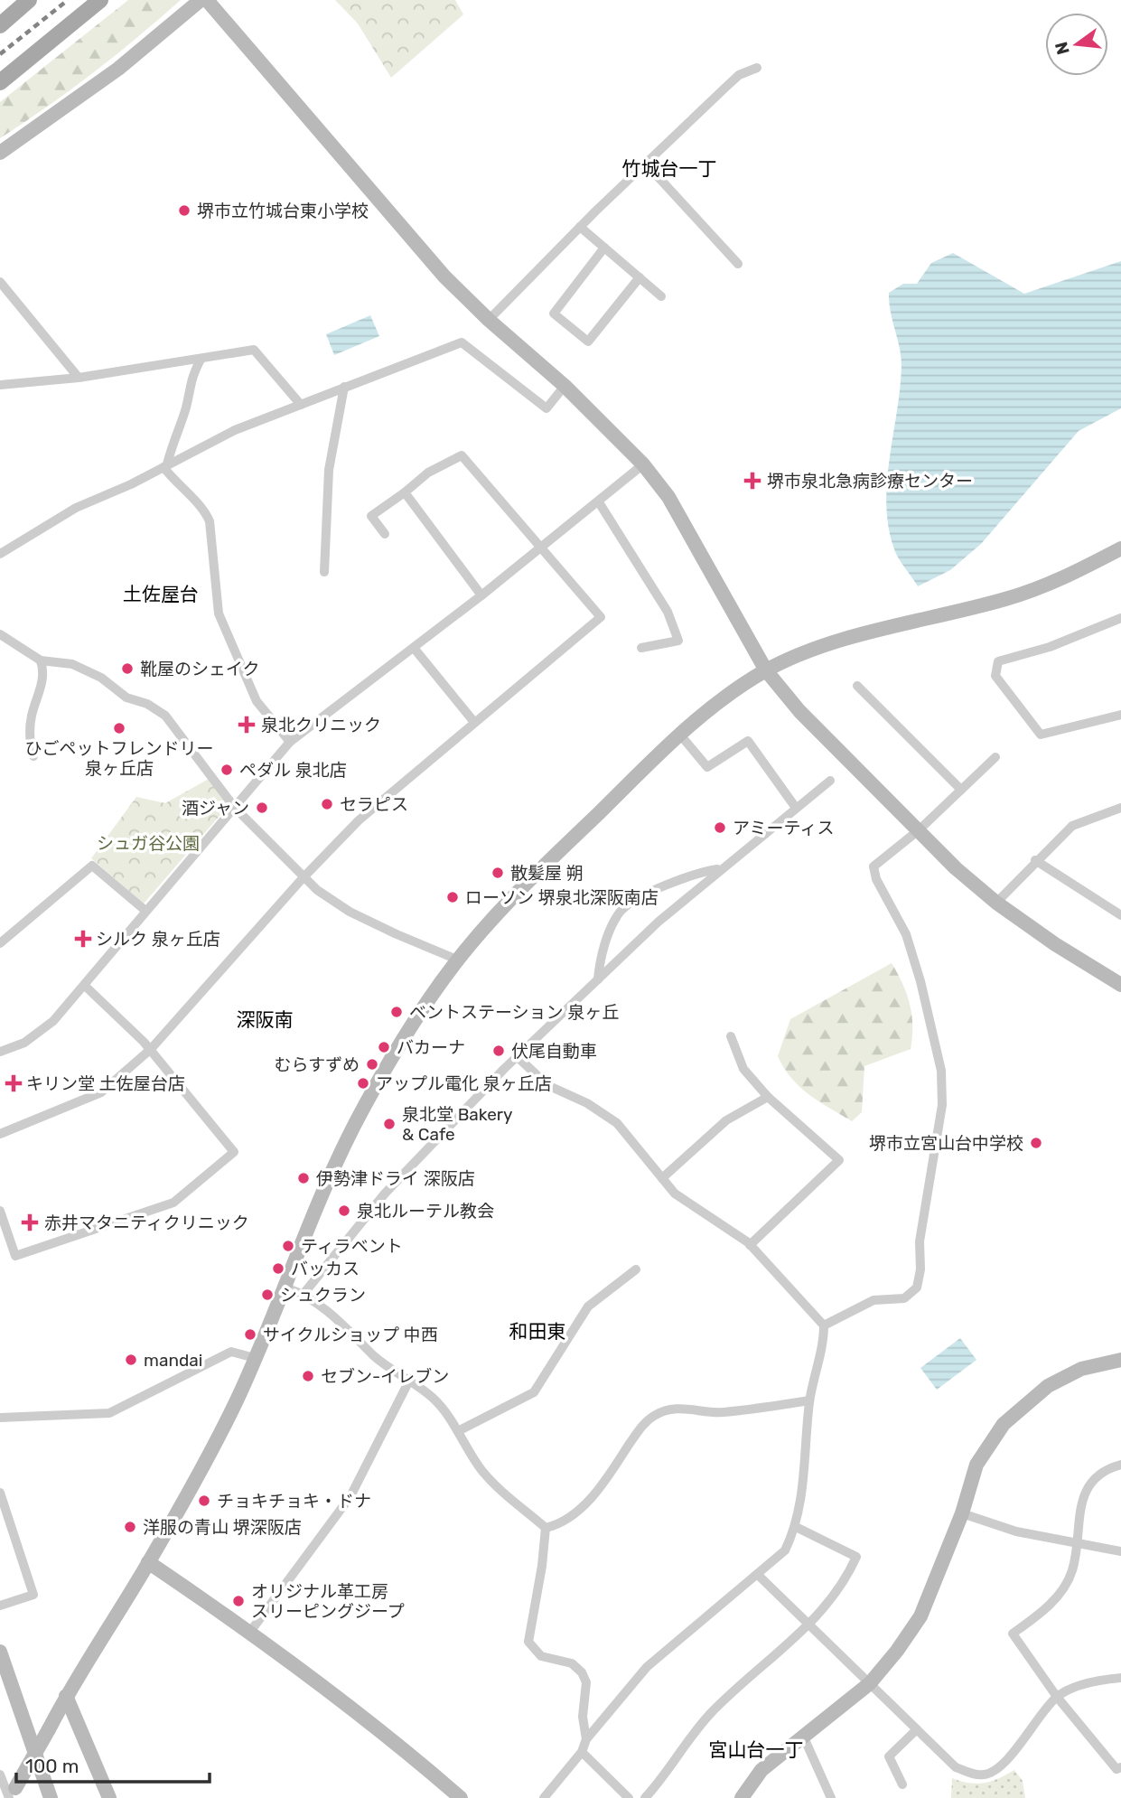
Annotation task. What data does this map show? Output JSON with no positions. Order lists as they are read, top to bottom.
{
  "districts": [
    "竹城台一丁",
    "土佐屋台",
    "深阪南",
    "和田東",
    "宮山台一丁"
  ],
  "parks": ["シュガ谷公園"],
  "places": {
    "other": [
      "堺市立竹城台東小学校",
      "靴屋のシェイク",
      "ひごペットフレンドリー 泉ヶ丘店",
      "ペダル 泉北店",
      "セラピス",
      "酒ジャン",
      "アミーティス",
      "散髪屋 朔",
      "ローソン 堺泉北深阪南店",
      "ベントステーション 泉ヶ丘",
      "バカーナ",
      "伏尾自動車",
      "むらすずめ",
      "アップル電化 泉ヶ丘店",
      "泉北堂 Bakery & Cafe",
      "堺市立宮山台中学校",
      "伊勢津ドライ 深阪店",
      "泉北ルーテル教会",
      "ティラベント",
      "バッカス",
      "シュクラン",
      "サイクルショップ 中西",
      "mandai",
      "セブン-イレブン",
      "チョキチョキ・ドナ",
      "洋服の青山 堺深阪店",
      "オリジナル革工房 スリーピングジープ"
    ],
    "health": [
      "堺市泉北急病診療センター",
      "泉北クリニック",
      "シルク 泉ヶ丘店",
      "キリン堂 土佐屋台店",
      "赤井マタニティクリニック"
    ]
  },
  "scale_bar": "100 m",
  "north": "left"
}
